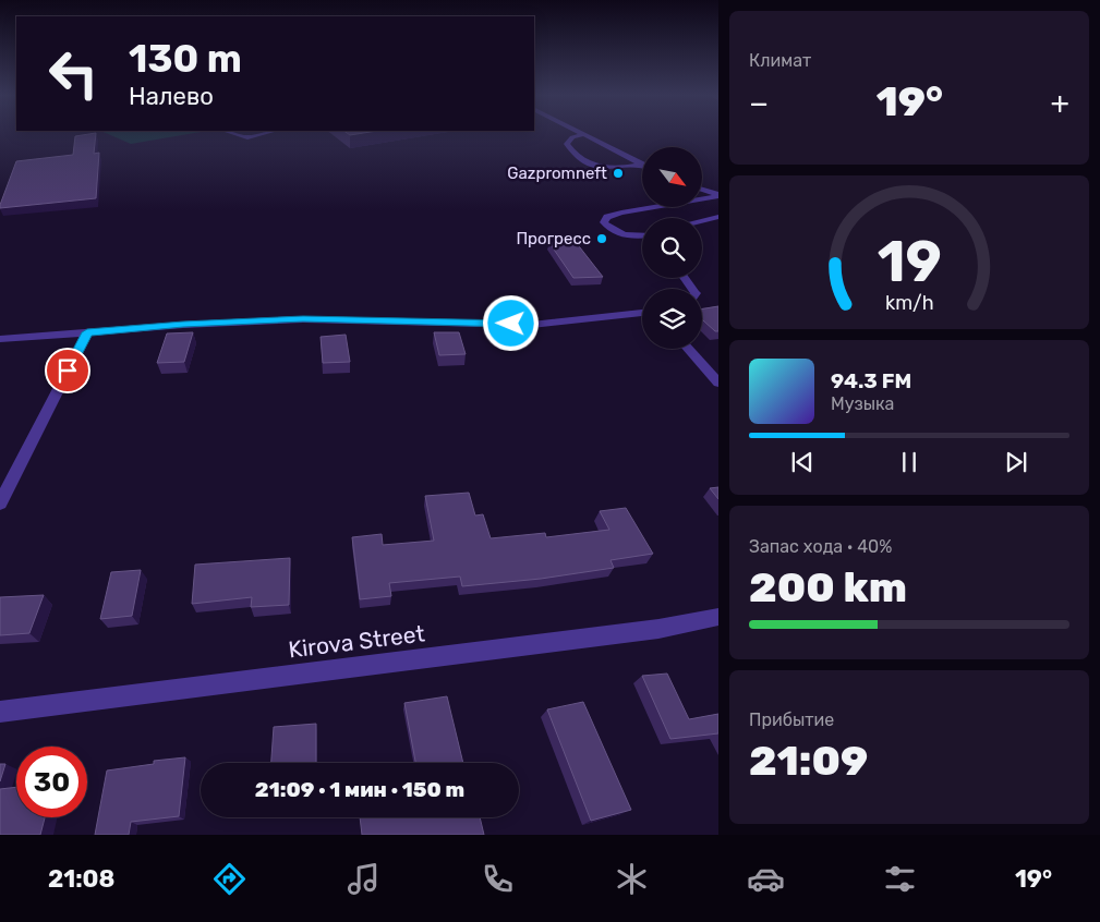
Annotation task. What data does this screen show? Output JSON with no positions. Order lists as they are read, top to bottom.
{
  "streets": {
    "street": ["Kirova Street"]
  },
  "places": ["Gazpromneft", "Прогресс"],
  "north": "bottom right",
  "page": {
    "tile": [
      "Климат",
      ["Запас хода · 40%", "200 km"],
      ["Прибытие", "21:09"]
    ],
    "turn": ["130 m", "Налево"],
    "heat": ["−", "19°", "+"],
    "song": ["94.3 FM", "Музыка"],
    "limit": "30",
    "trip": "21:09 · 1 мин · 150 m",
    "tabs": ["21:08", "19°"],
    "gauge": ["19", "km/h"]
  }
}
